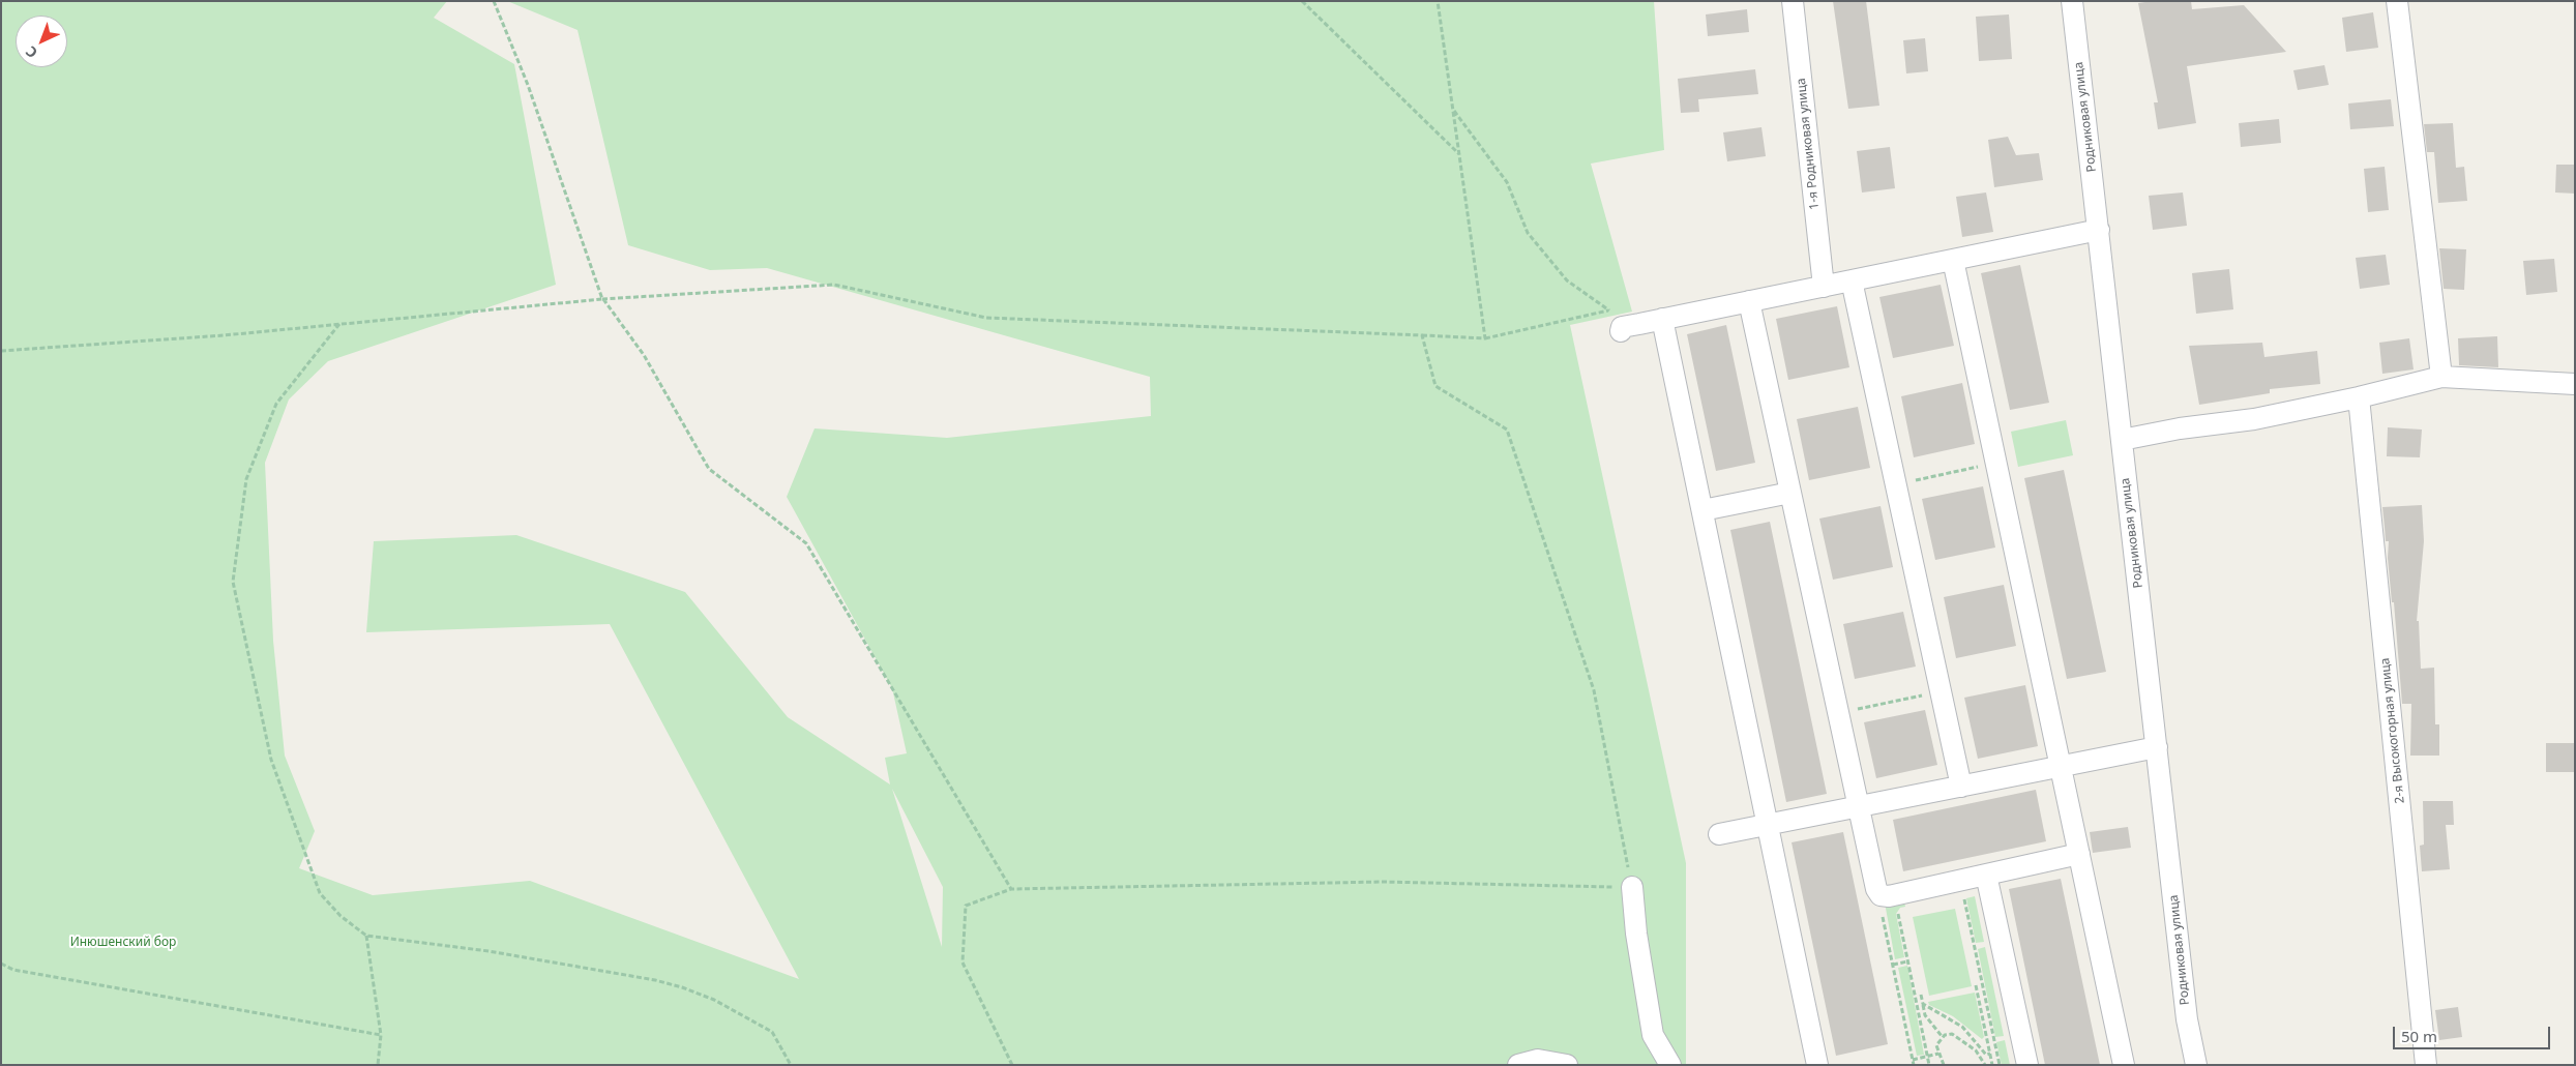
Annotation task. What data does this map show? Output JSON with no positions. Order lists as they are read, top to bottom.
{
  "streets": {
    "street": ["Родниковая улица", "1-я Родниковая улица", "2-я Высокогорная улица"]
  },
  "parks": ["Инюшенский бор"],
  "scale_bar": "50 m",
  "north": "bottom left"
}
